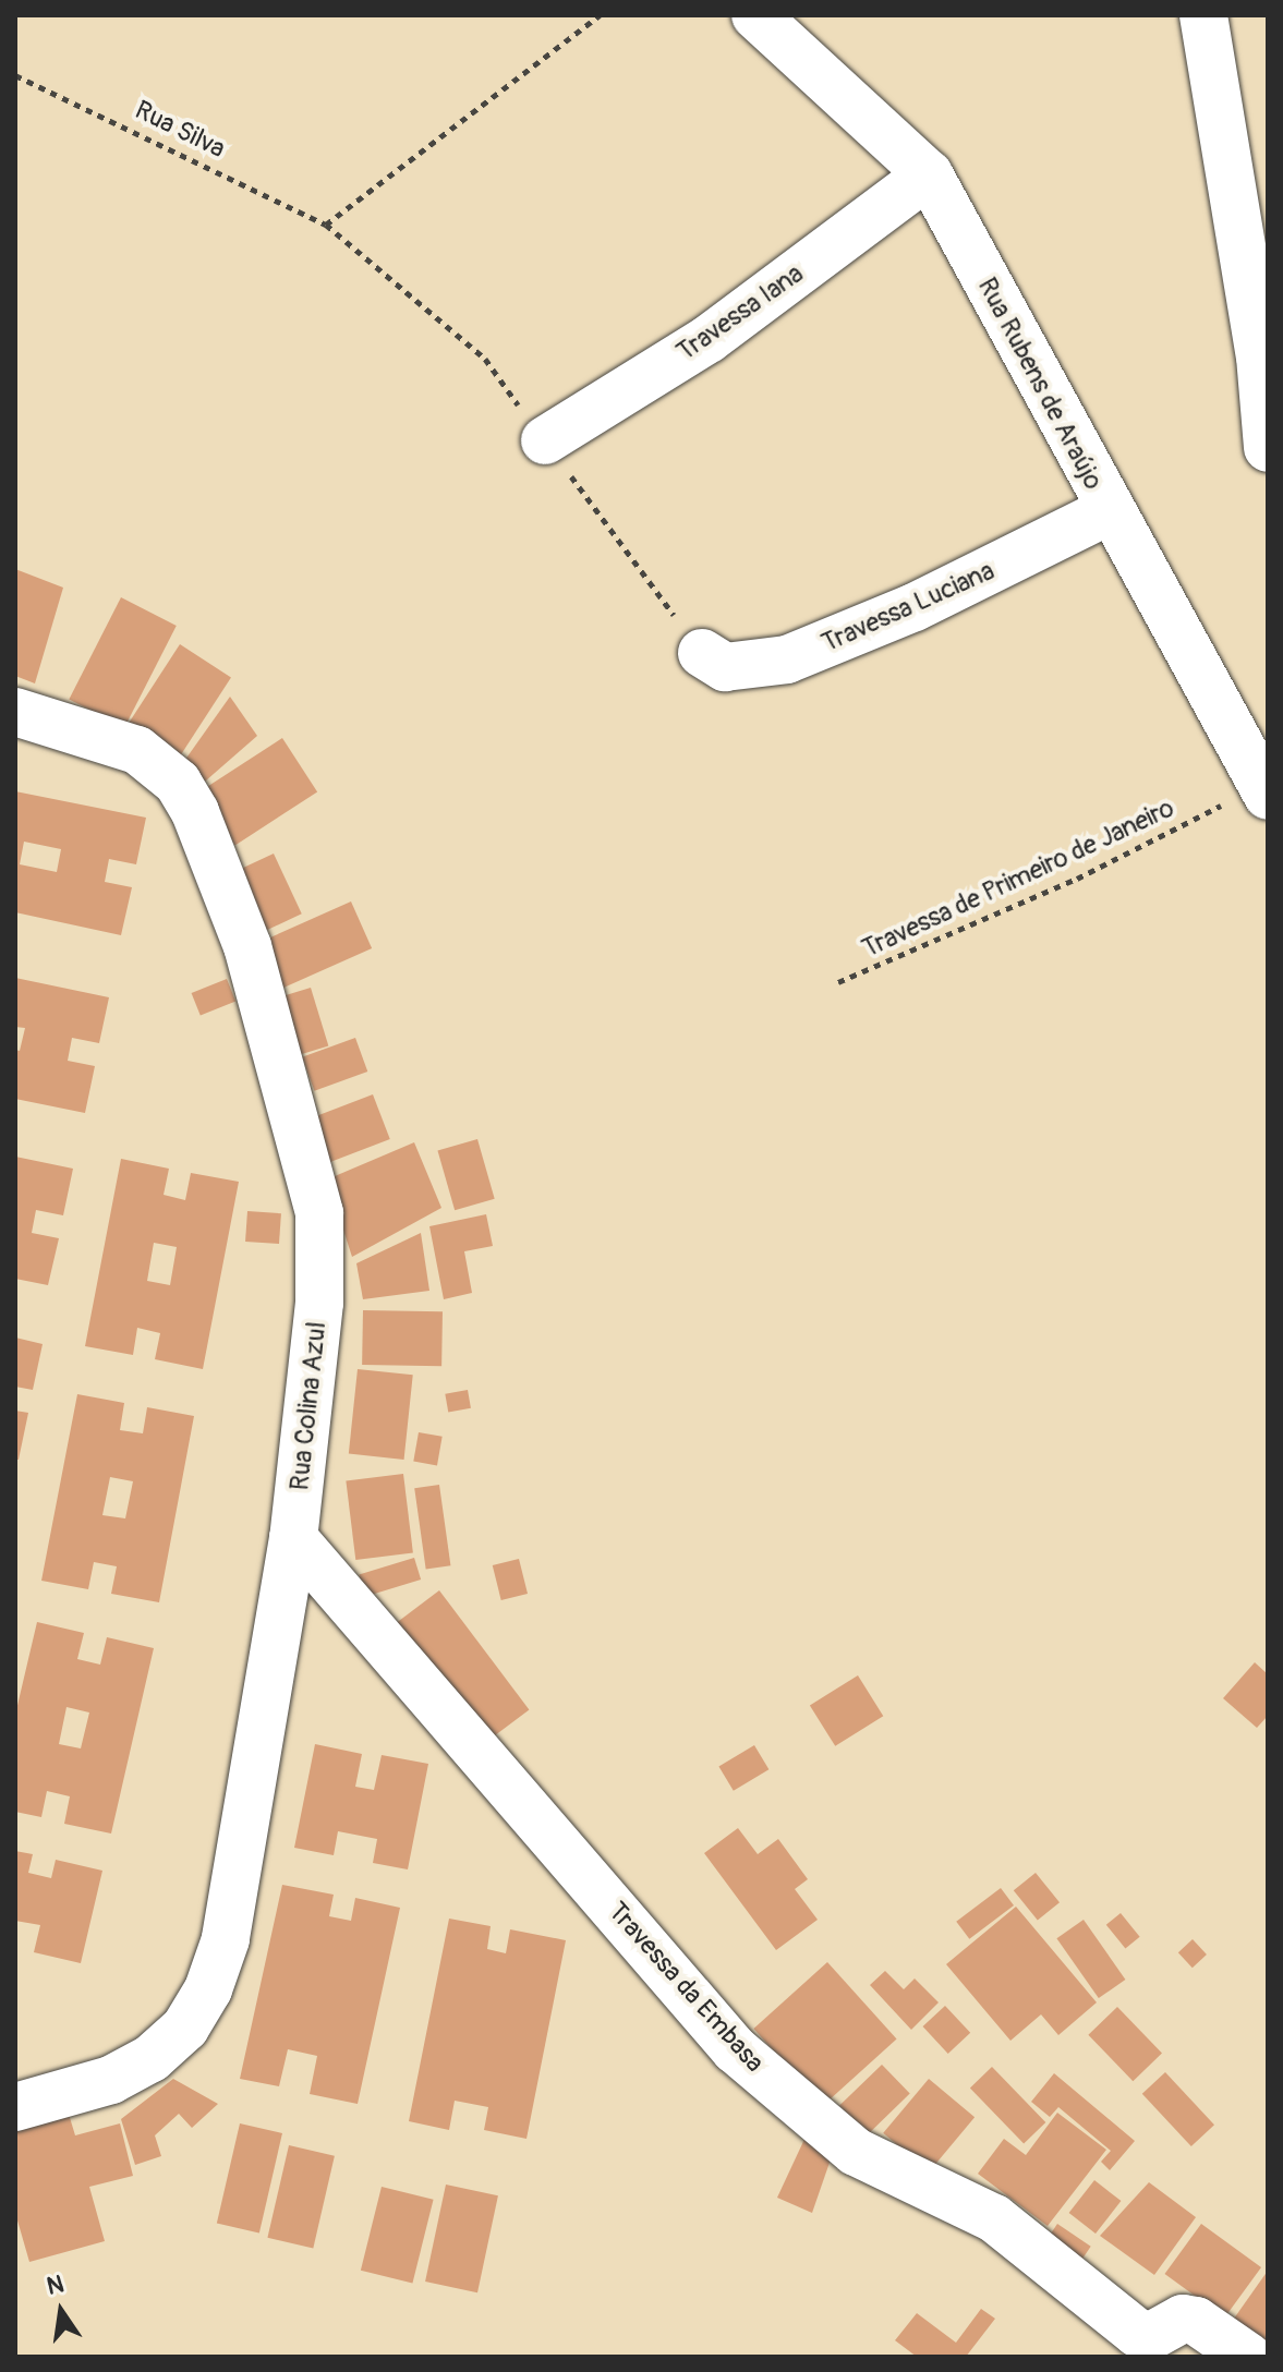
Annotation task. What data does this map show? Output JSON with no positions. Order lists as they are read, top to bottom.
{
  "streets": {
    "street": [
      "Travessa Iana",
      "Rua Rubens de Araújo",
      "Travessa Luciana",
      "Rua Colina Azul",
      "Travessa da Embasa"
    ],
    "path": ["Rua Silva", "Travessa de Primeiro de Janeiro"]
  },
  "crossings": [
    ["Travessa Iana", "Rua Rubens de Araújo"],
    ["Rua Rubens de Araújo", "Travessa Luciana"],
    ["Rua Rubens de Araújo", "Travessa de Primeiro de Janeiro"],
    ["Rua Colina Azul", "Travessa da Embasa"]
  ],
  "north": "top"
}
